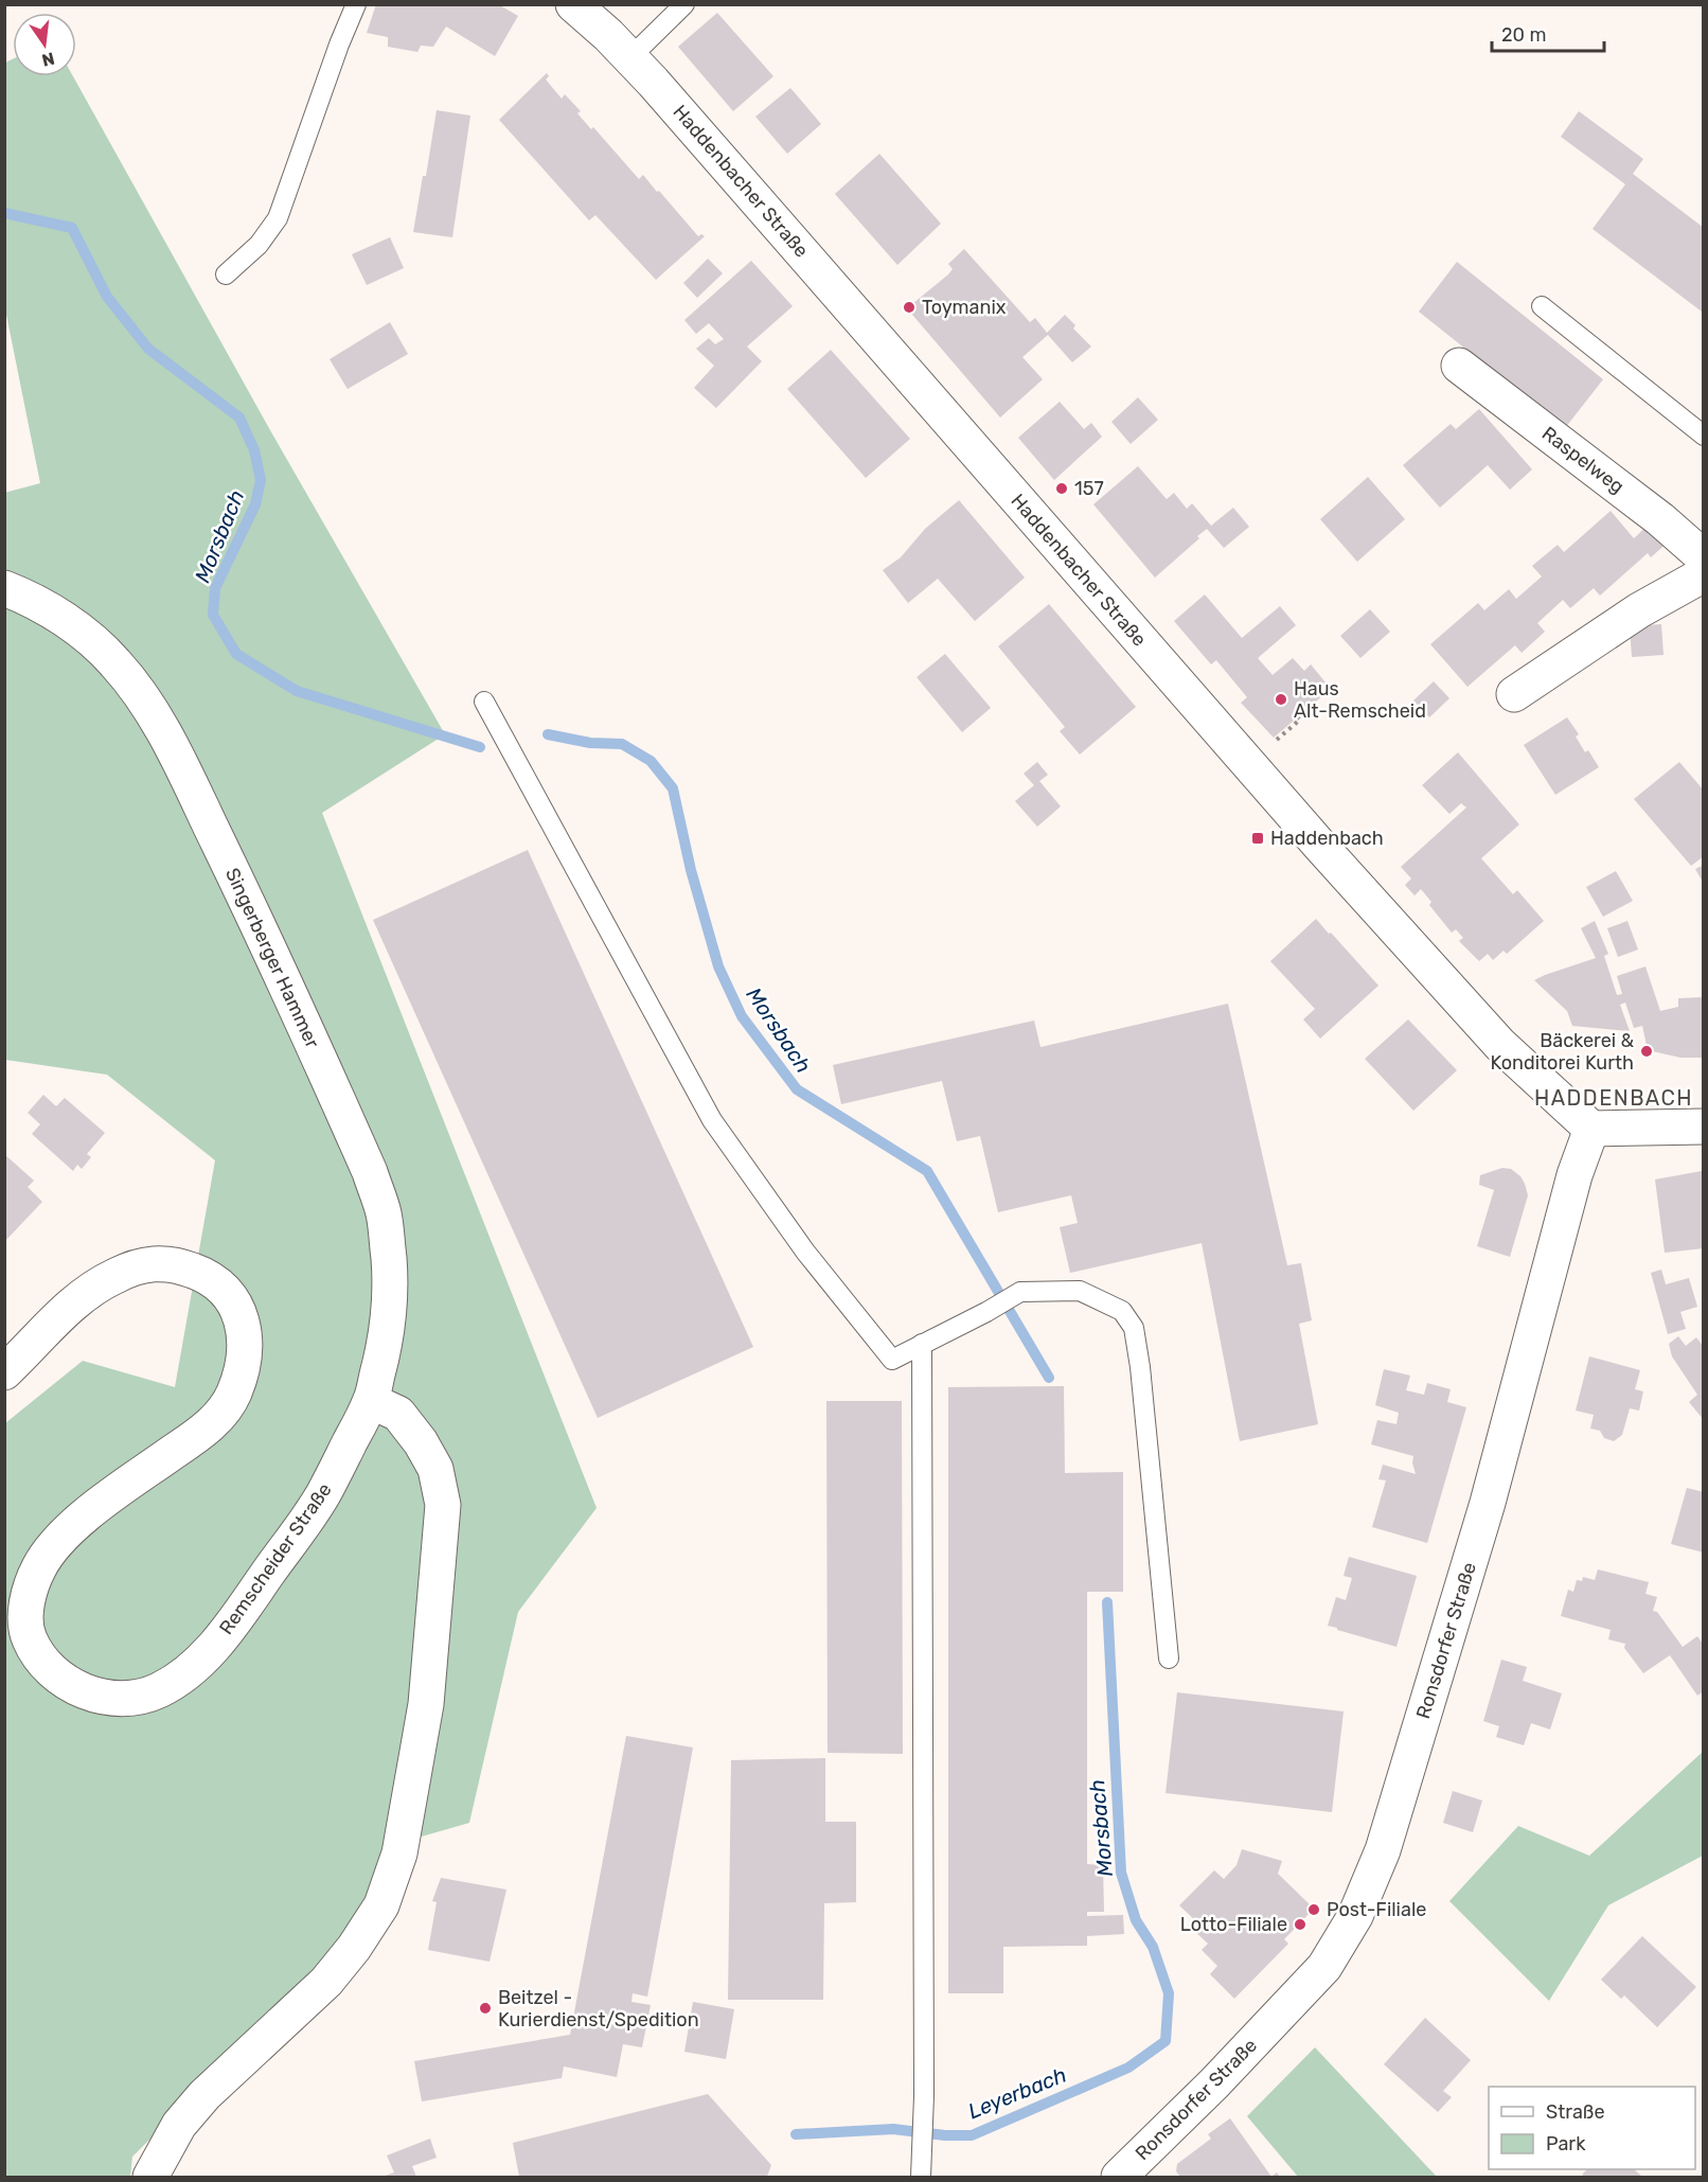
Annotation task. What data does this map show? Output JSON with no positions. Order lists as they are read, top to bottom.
{
  "streets": {
    "main road": [
      "Haddenbacher Straße",
      "Raspelweg",
      "Singerberger Hammer",
      "Remscheider Straße",
      "Ronsdorfer Straße"
    ]
  },
  "crossings": [
    ["Haddenbacher Straße", "Ronsdorfer Straße"],
    ["Singerberger Hammer", "Remscheider Straße"]
  ],
  "districts": ["HADDENBACH"],
  "water": ["Morsbach", "Leyerbach"],
  "places": {
    "other": [
      "Toymanix",
      "157",
      "Haus Alt-Remscheid",
      "Bäckerei & Konditorei Kurth",
      "Post-Filiale",
      "Lotto-Filiale",
      "Beitzel - Kurierdienst/Spedition"
    ],
    "transit": ["Haddenbach"]
  },
  "legend": ["Straße", "Park"],
  "scale_bar": "20 m",
  "north": "bottom"
}
